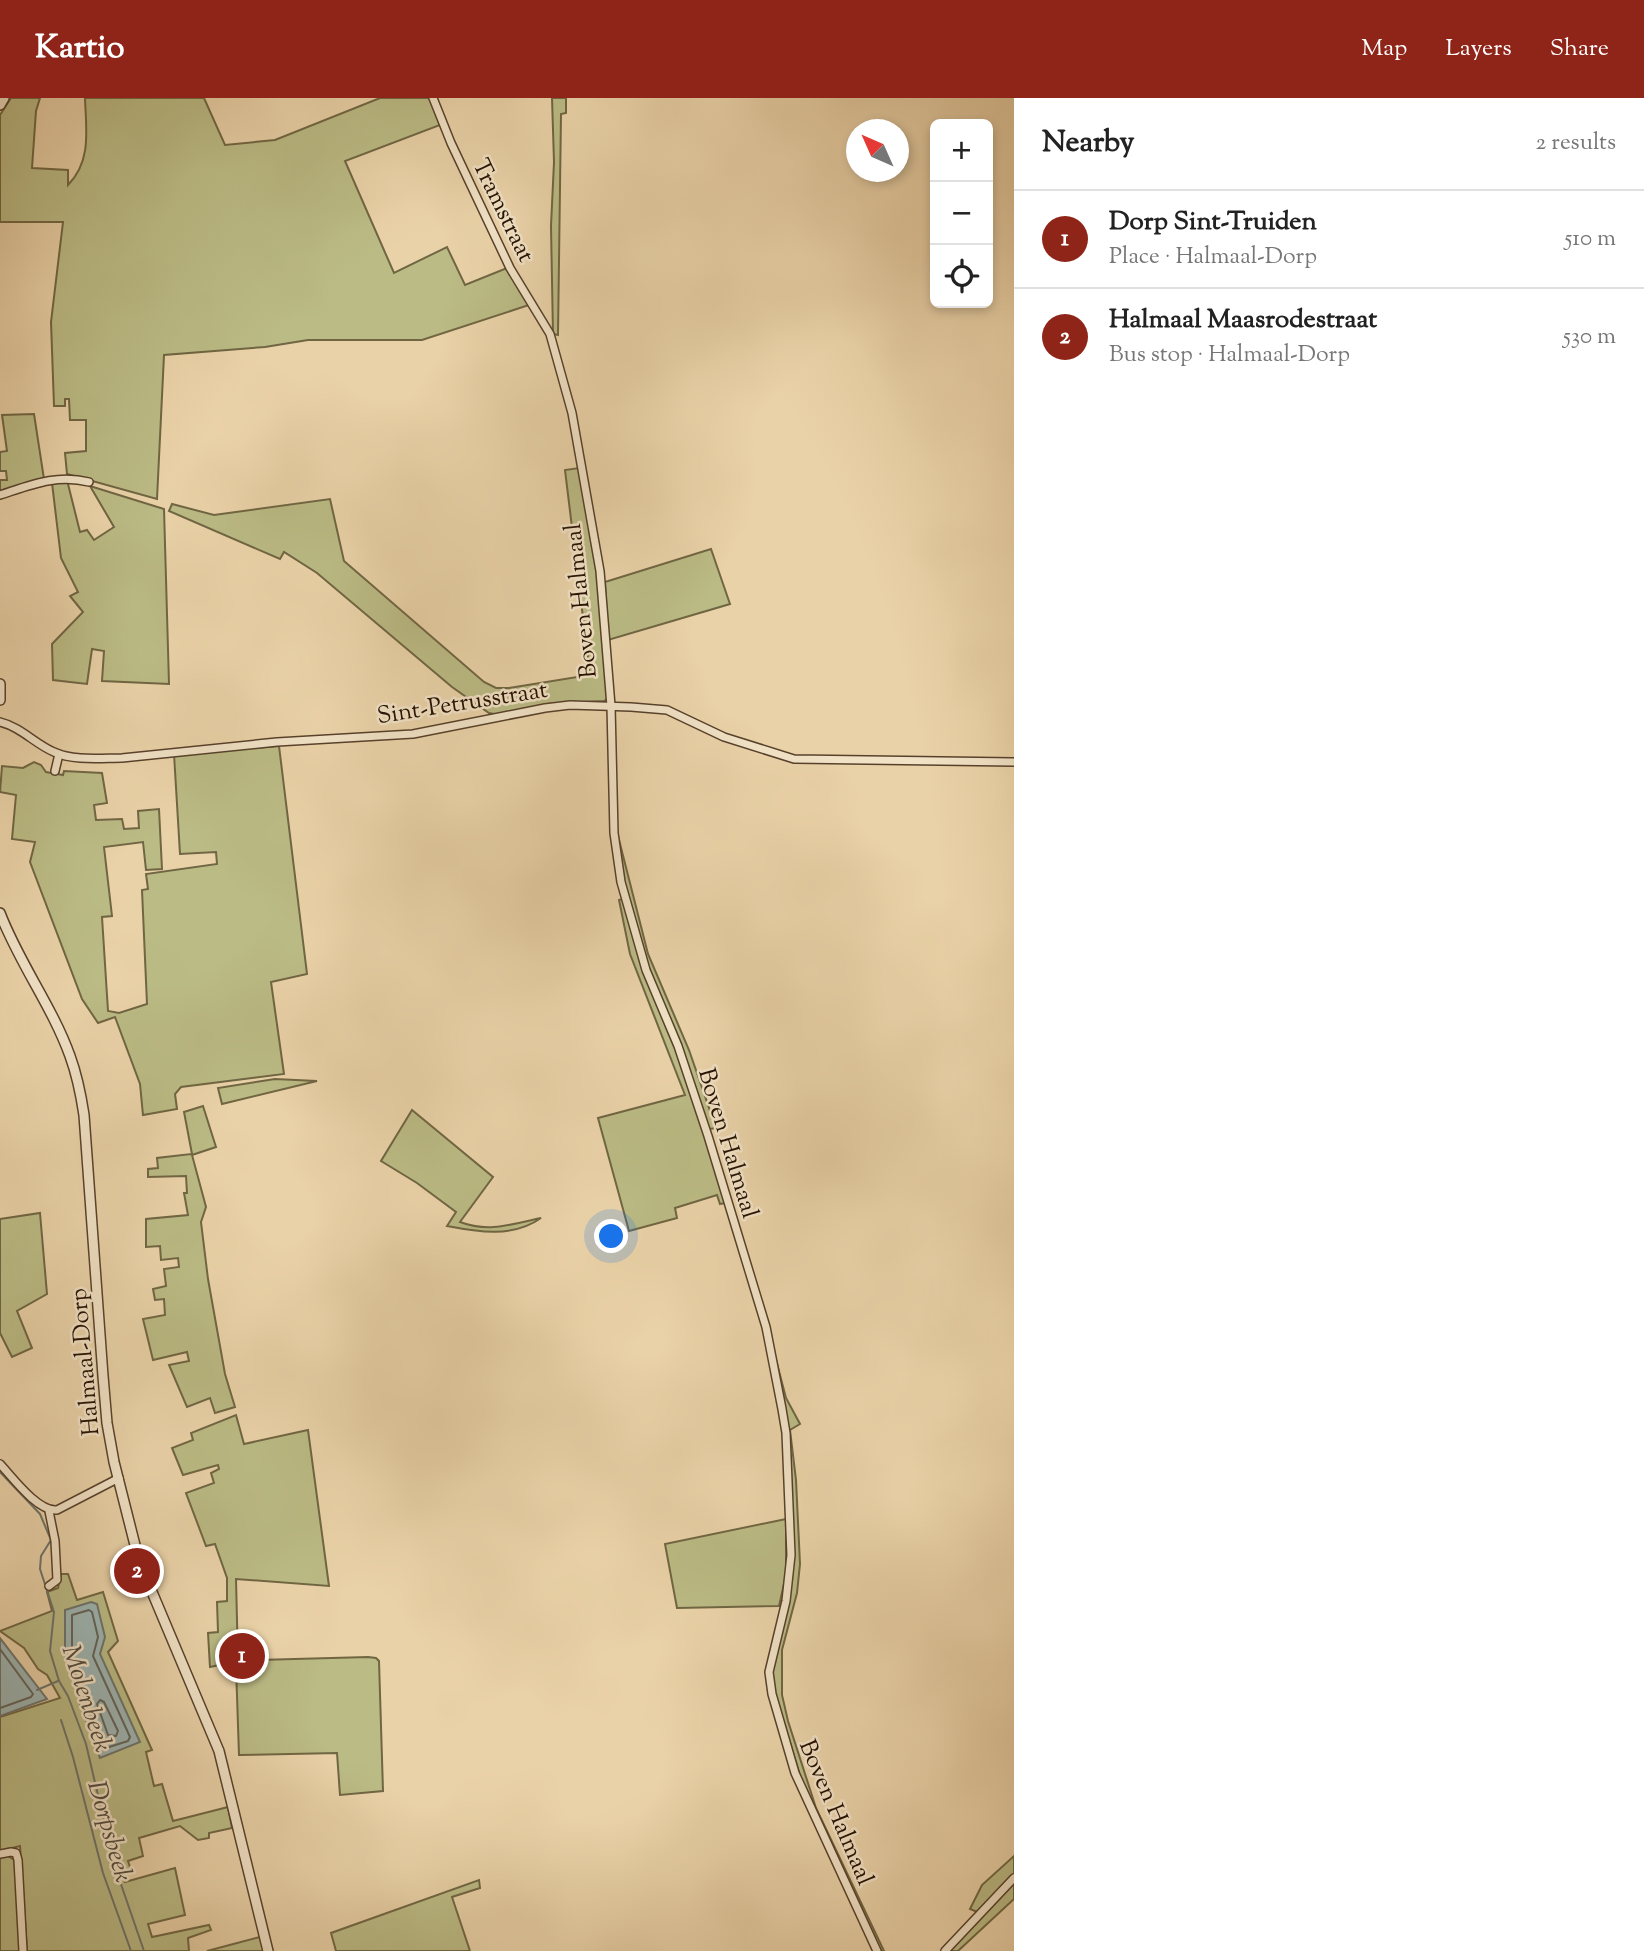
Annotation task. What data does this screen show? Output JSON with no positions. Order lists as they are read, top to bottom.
{
  "streets": {
    "street": [
      "Tramstraat",
      "Boven Halmaal",
      "Sint-Petrusstraat",
      "Halmaal-Dorp"
    ]
  },
  "crossings": [
    ["Tramstraat", "Boven Halmaal"],
    ["Boven Halmaal", "Sint-Petrusstraat"]
  ],
  "water": ["Molenbeek", "Dorpsbeek"],
  "north": "top left",
  "page": {
    "header": "Kartio",
    "nav": ["Map", "Layers", "Share"],
    "heading": ["Nearby", "2 results"],
    "map_buttons": ["+", "−"],
    "list": [
      {
        "mark": "1",
        "name": "Dorp Sint-Truiden",
        "note": "Place · Halmaal-Dorp",
        "value": "510 m"
      },
      {
        "mark": "2",
        "name": "Halmaal Maasrodestraat",
        "note": "Bus stop · Halmaal-Dorp",
        "value": "530 m"
      }
    ],
    "pins": ["2", "1"]
  }
}
